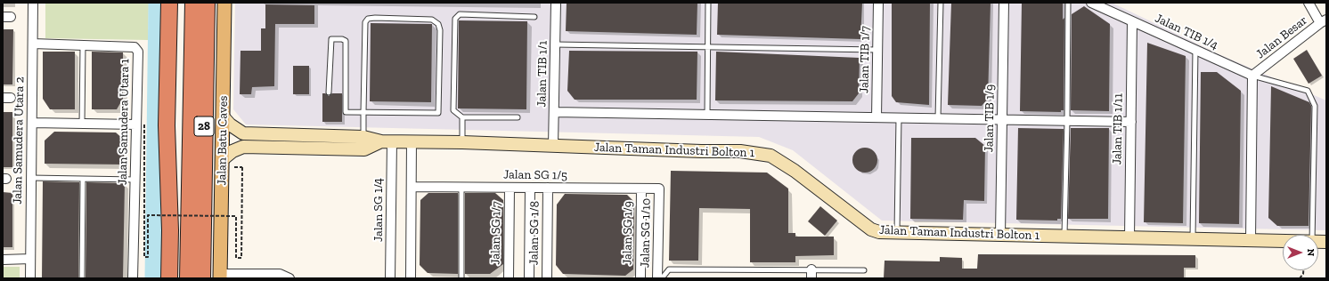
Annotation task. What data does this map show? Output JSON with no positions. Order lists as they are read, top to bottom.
{
  "streets": {
    "highway": ["28"],
    "main road": ["Jalan Batu Caves"],
    "street": [
      "Jalan TIB 1/4",
      "Jalan Besar",
      "Jalan TIB 1/7",
      "Jalan TIB 1/1",
      "Jalan TIB 1/9",
      "Jalan Samudera Utara 1",
      "Jalan TIB 1/11",
      "Jalan Samudera Utara 2",
      "Jalan Taman Industri Bolton 1",
      "Jalan SG 1/5",
      "Jalan SG 1/4",
      "Jalan SG 1/7",
      "Jalan SG 1/8",
      "Jalan SG 1/9",
      "Jalan SG 1/10"
    ]
  },
  "crossings": [
    ["Jalan TIB 1/4", "Jalan Besar"],
    ["Jalan TIB 1/4", "Jalan TIB 1/11"],
    ["Jalan TIB 1/1", "Jalan Taman Industri Bolton 1"],
    ["Jalan TIB 1/9", "Jalan Taman Industri Bolton 1"],
    ["Jalan Samudera Utara 1", "Jalan Samudera Utara 2"],
    ["Jalan TIB 1/11", "Jalan Taman Industri Bolton 1"],
    ["Jalan Batu Caves", "Jalan Taman Industri Bolton 1"],
    ["Jalan Taman Industri Bolton 1", "Jalan SG 1/4"],
    ["Jalan SG 1/5", "Jalan SG 1/7"],
    ["Jalan SG 1/5", "Jalan SG 1/8"],
    ["Jalan SG 1/5", "Jalan SG 1/9"],
    ["Jalan SG 1/5", "Jalan SG 1/10"]
  ],
  "north": "right"
}
